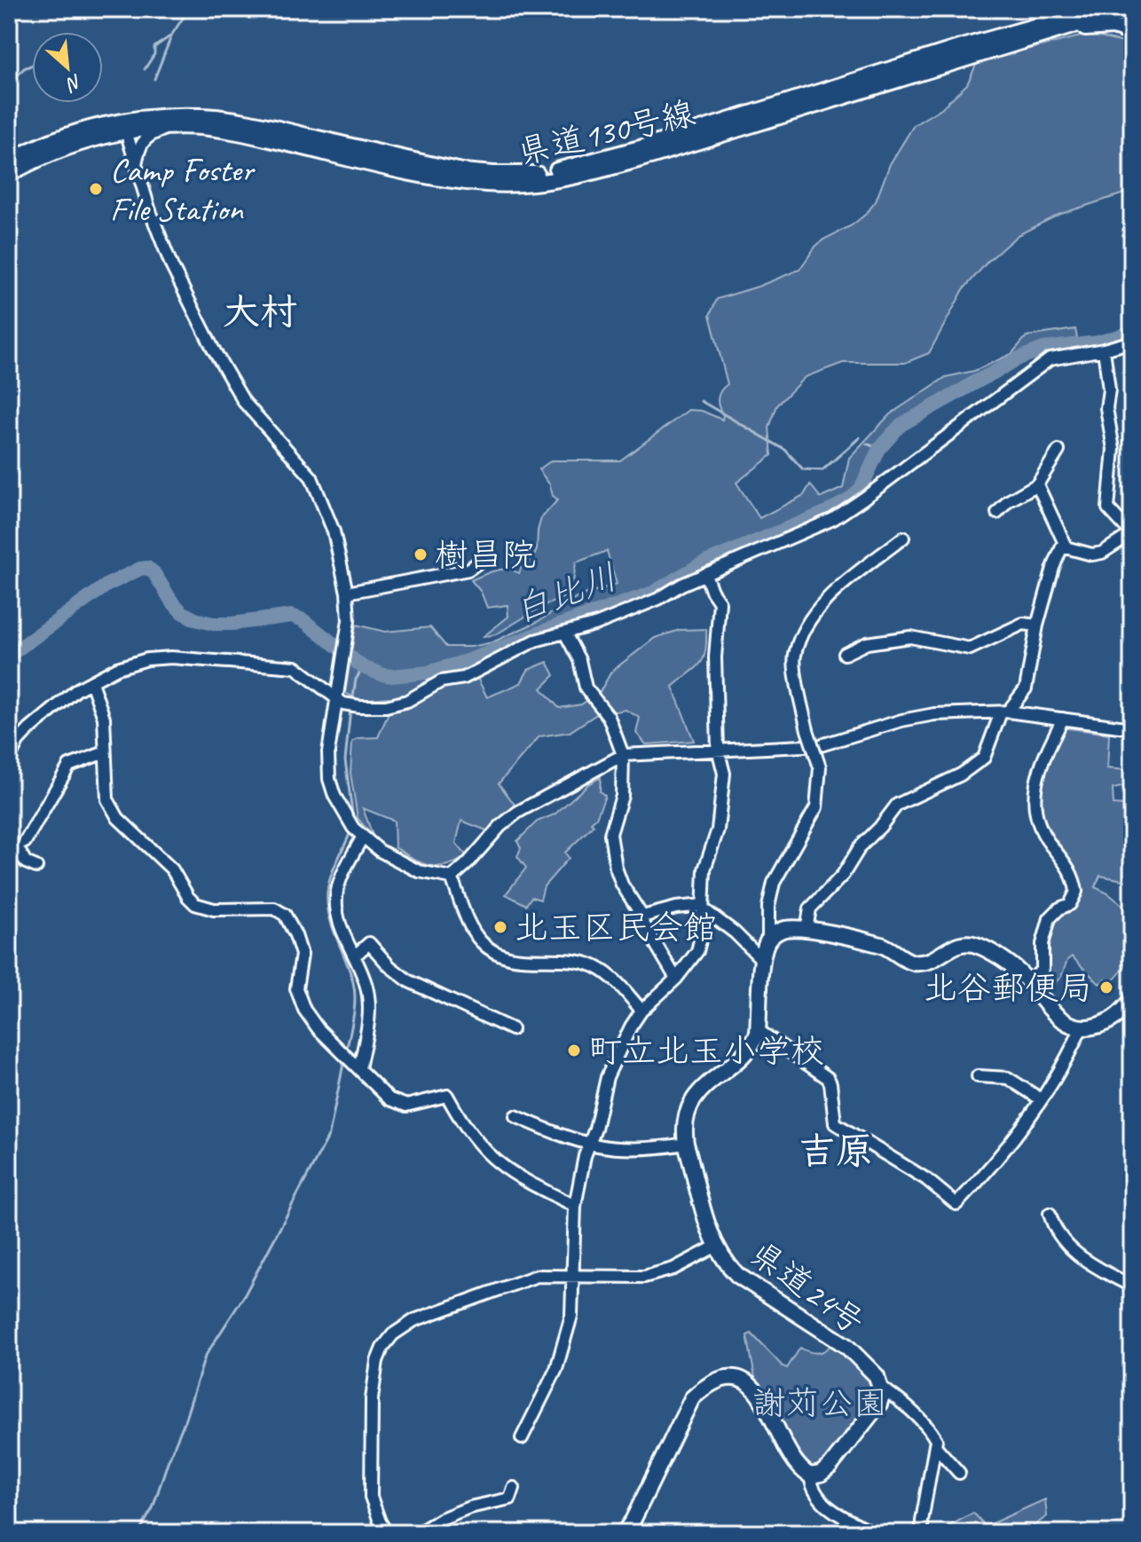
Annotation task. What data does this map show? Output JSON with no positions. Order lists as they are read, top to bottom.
{
  "streets": {
    "main road": ["県道130号線", "県道24号"]
  },
  "districts": ["大村", "吉原"],
  "water": ["白比川"],
  "parks": ["謝苅公園"],
  "places": [
    "Camp Foster File Station",
    "樹昌院",
    "北玉区民会館",
    "北谷郵便局",
    "町立北玉小学校"
  ],
  "north": "bottom right"
}
